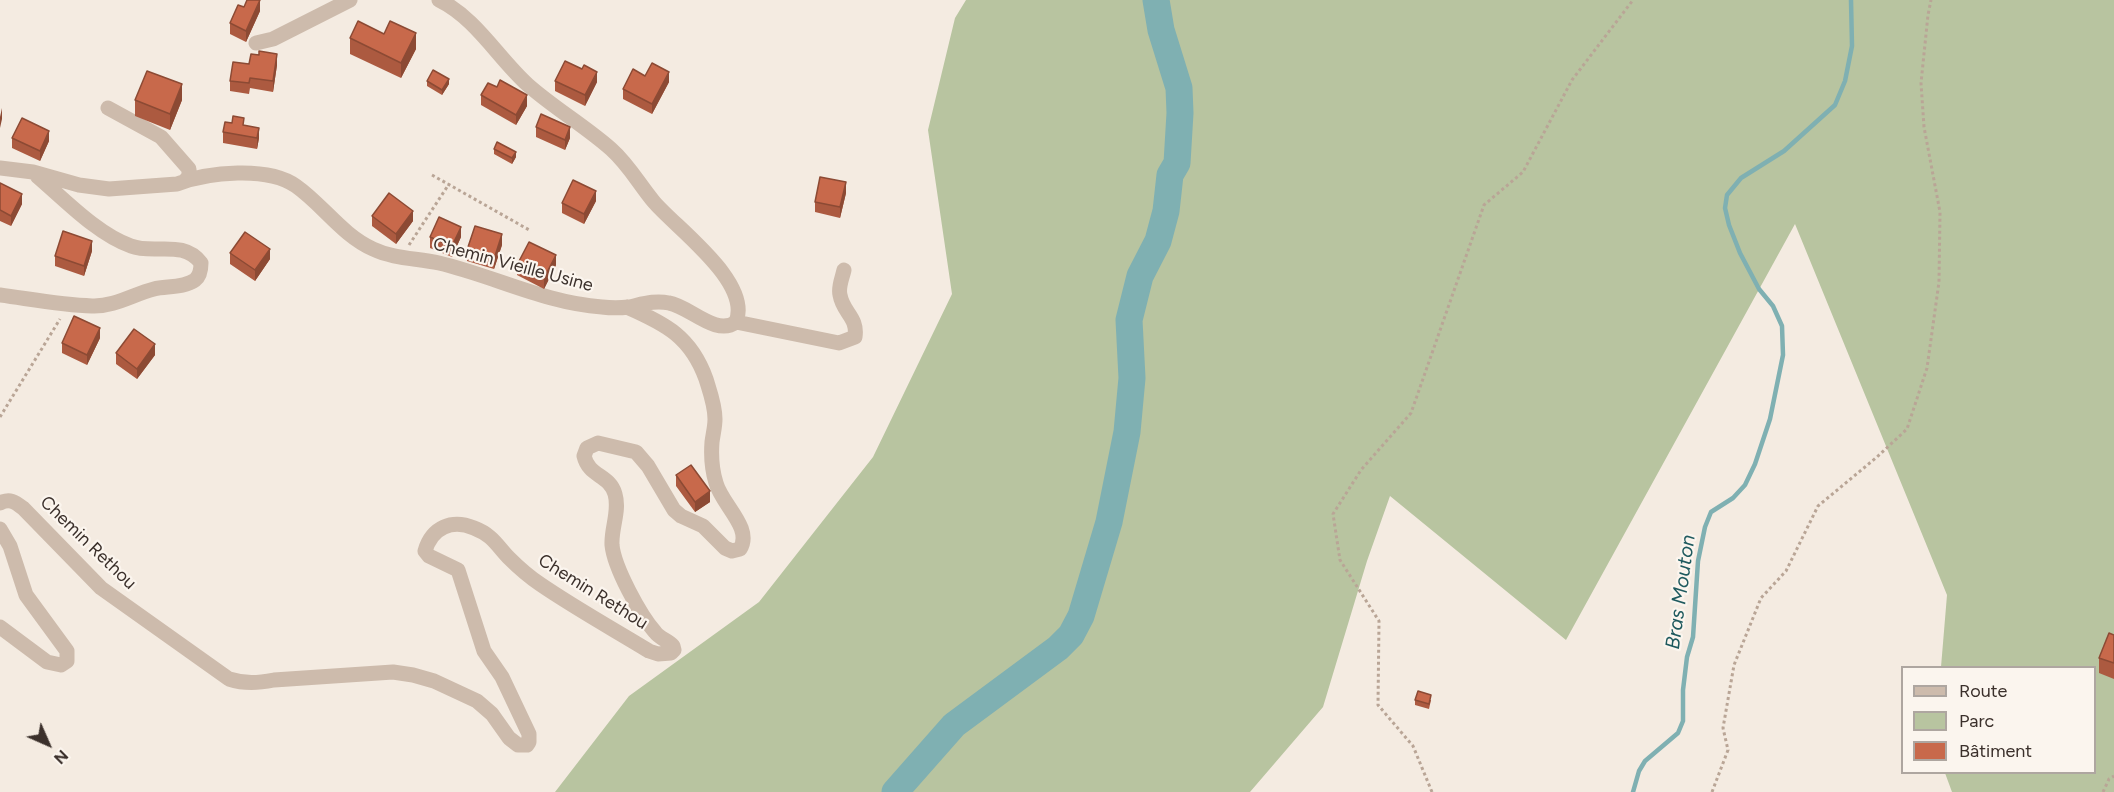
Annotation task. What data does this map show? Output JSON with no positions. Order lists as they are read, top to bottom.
{
  "streets": {
    "street": ["Chemin Vieille Usine", "Chemin Rethou"]
  },
  "crossings": [
    ["Chemin Vieille Usine", "Chemin Rethou"]
  ],
  "water": ["Bras Mouton"],
  "legend": ["Route", "Parc", "Bâtiment"],
  "north": "bottom right"
}
